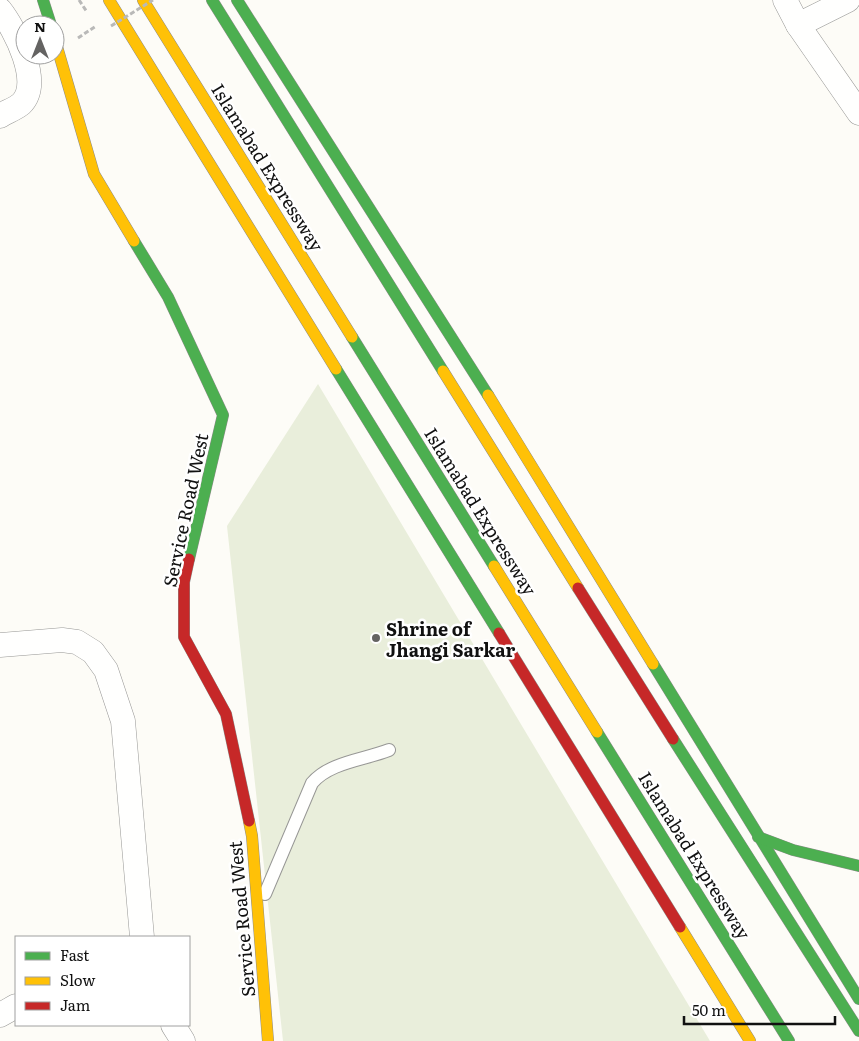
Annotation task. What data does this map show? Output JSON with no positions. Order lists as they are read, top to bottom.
{
  "streets": {
    "main road": ["Islamabad Expressway", "Service Road West"]
  },
  "places": ["Shrine of Jhangi Sarkar"],
  "legend": ["Fast", "Slow", "Jam"],
  "scale_bar": "50 m",
  "north": "top"
}
